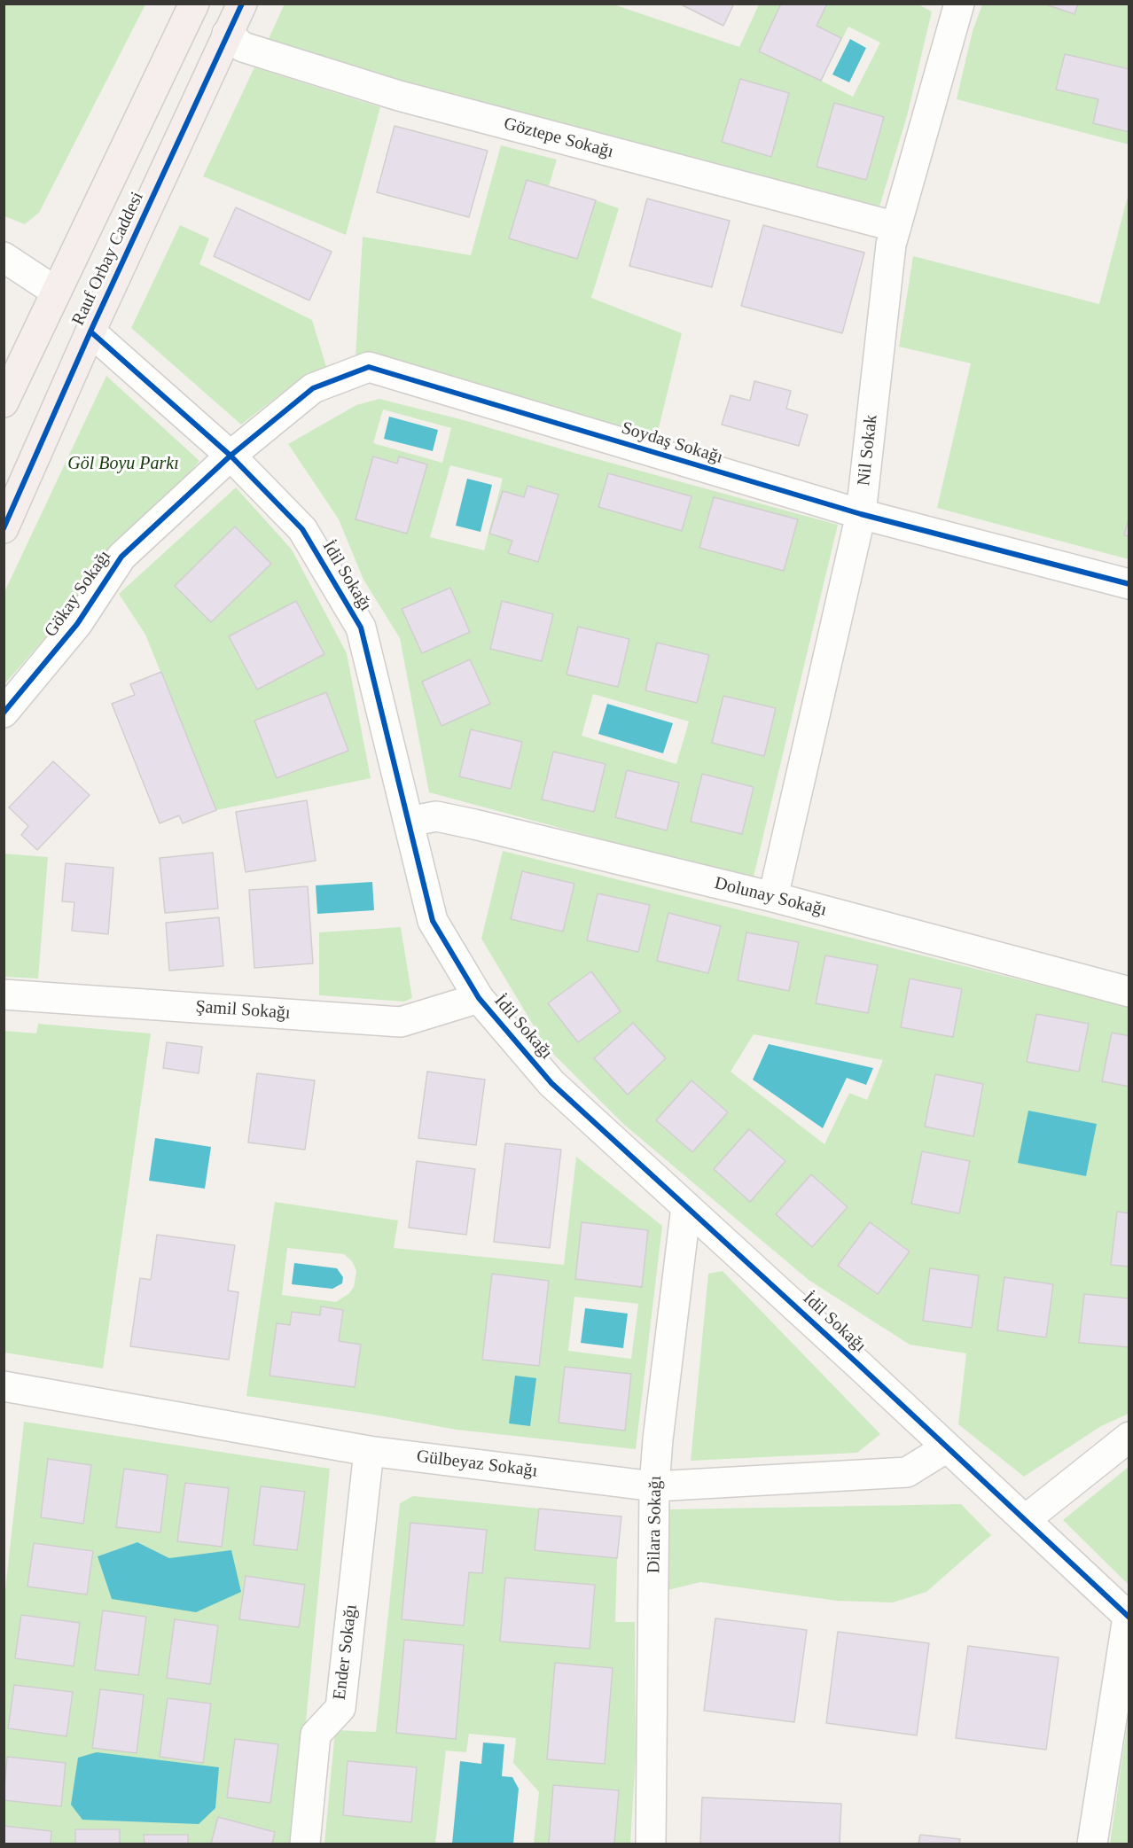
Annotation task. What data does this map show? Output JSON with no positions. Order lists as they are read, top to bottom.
{
  "streets": {
    "main road": ["Rauf Orbay Caddesi"],
    "street": [
      "Göztepe Sokağı",
      "Soydaş Sokağı",
      "Nil Sokak",
      "İdil Sokağı",
      "Gökay Sokağı",
      "Dolunay Sokağı",
      "Şamil Sokağı",
      "Gülbeyaz Sokağı",
      "Dilara Sokağı",
      "Ender Sokağı"
    ]
  },
  "crossings": [
    ["Göztepe Sokağı", "Rauf Orbay Caddesi"],
    ["Göztepe Sokağı", "Nil Sokak"],
    ["Rauf Orbay Caddesi", "İdil Sokağı"],
    ["Soydaş Sokağı", "Nil Sokak"],
    ["Soydaş Sokağı", "İdil Sokağı"],
    ["Soydaş Sokağı", "Gökay Sokağı"],
    ["Nil Sokak", "Dolunay Sokağı"],
    ["İdil Sokağı", "Gökay Sokağı"],
    ["İdil Sokağı", "Dolunay Sokağı"],
    ["İdil Sokağı", "Şamil Sokağı"],
    ["İdil Sokağı", "Gülbeyaz Sokağı"],
    ["İdil Sokağı", "Dilara Sokağı"],
    ["Gülbeyaz Sokağı", "Dilara Sokağı"],
    ["Gülbeyaz Sokağı", "Ender Sokağı"]
  ],
  "parks": ["Göl Boyu Parkı"]
}
